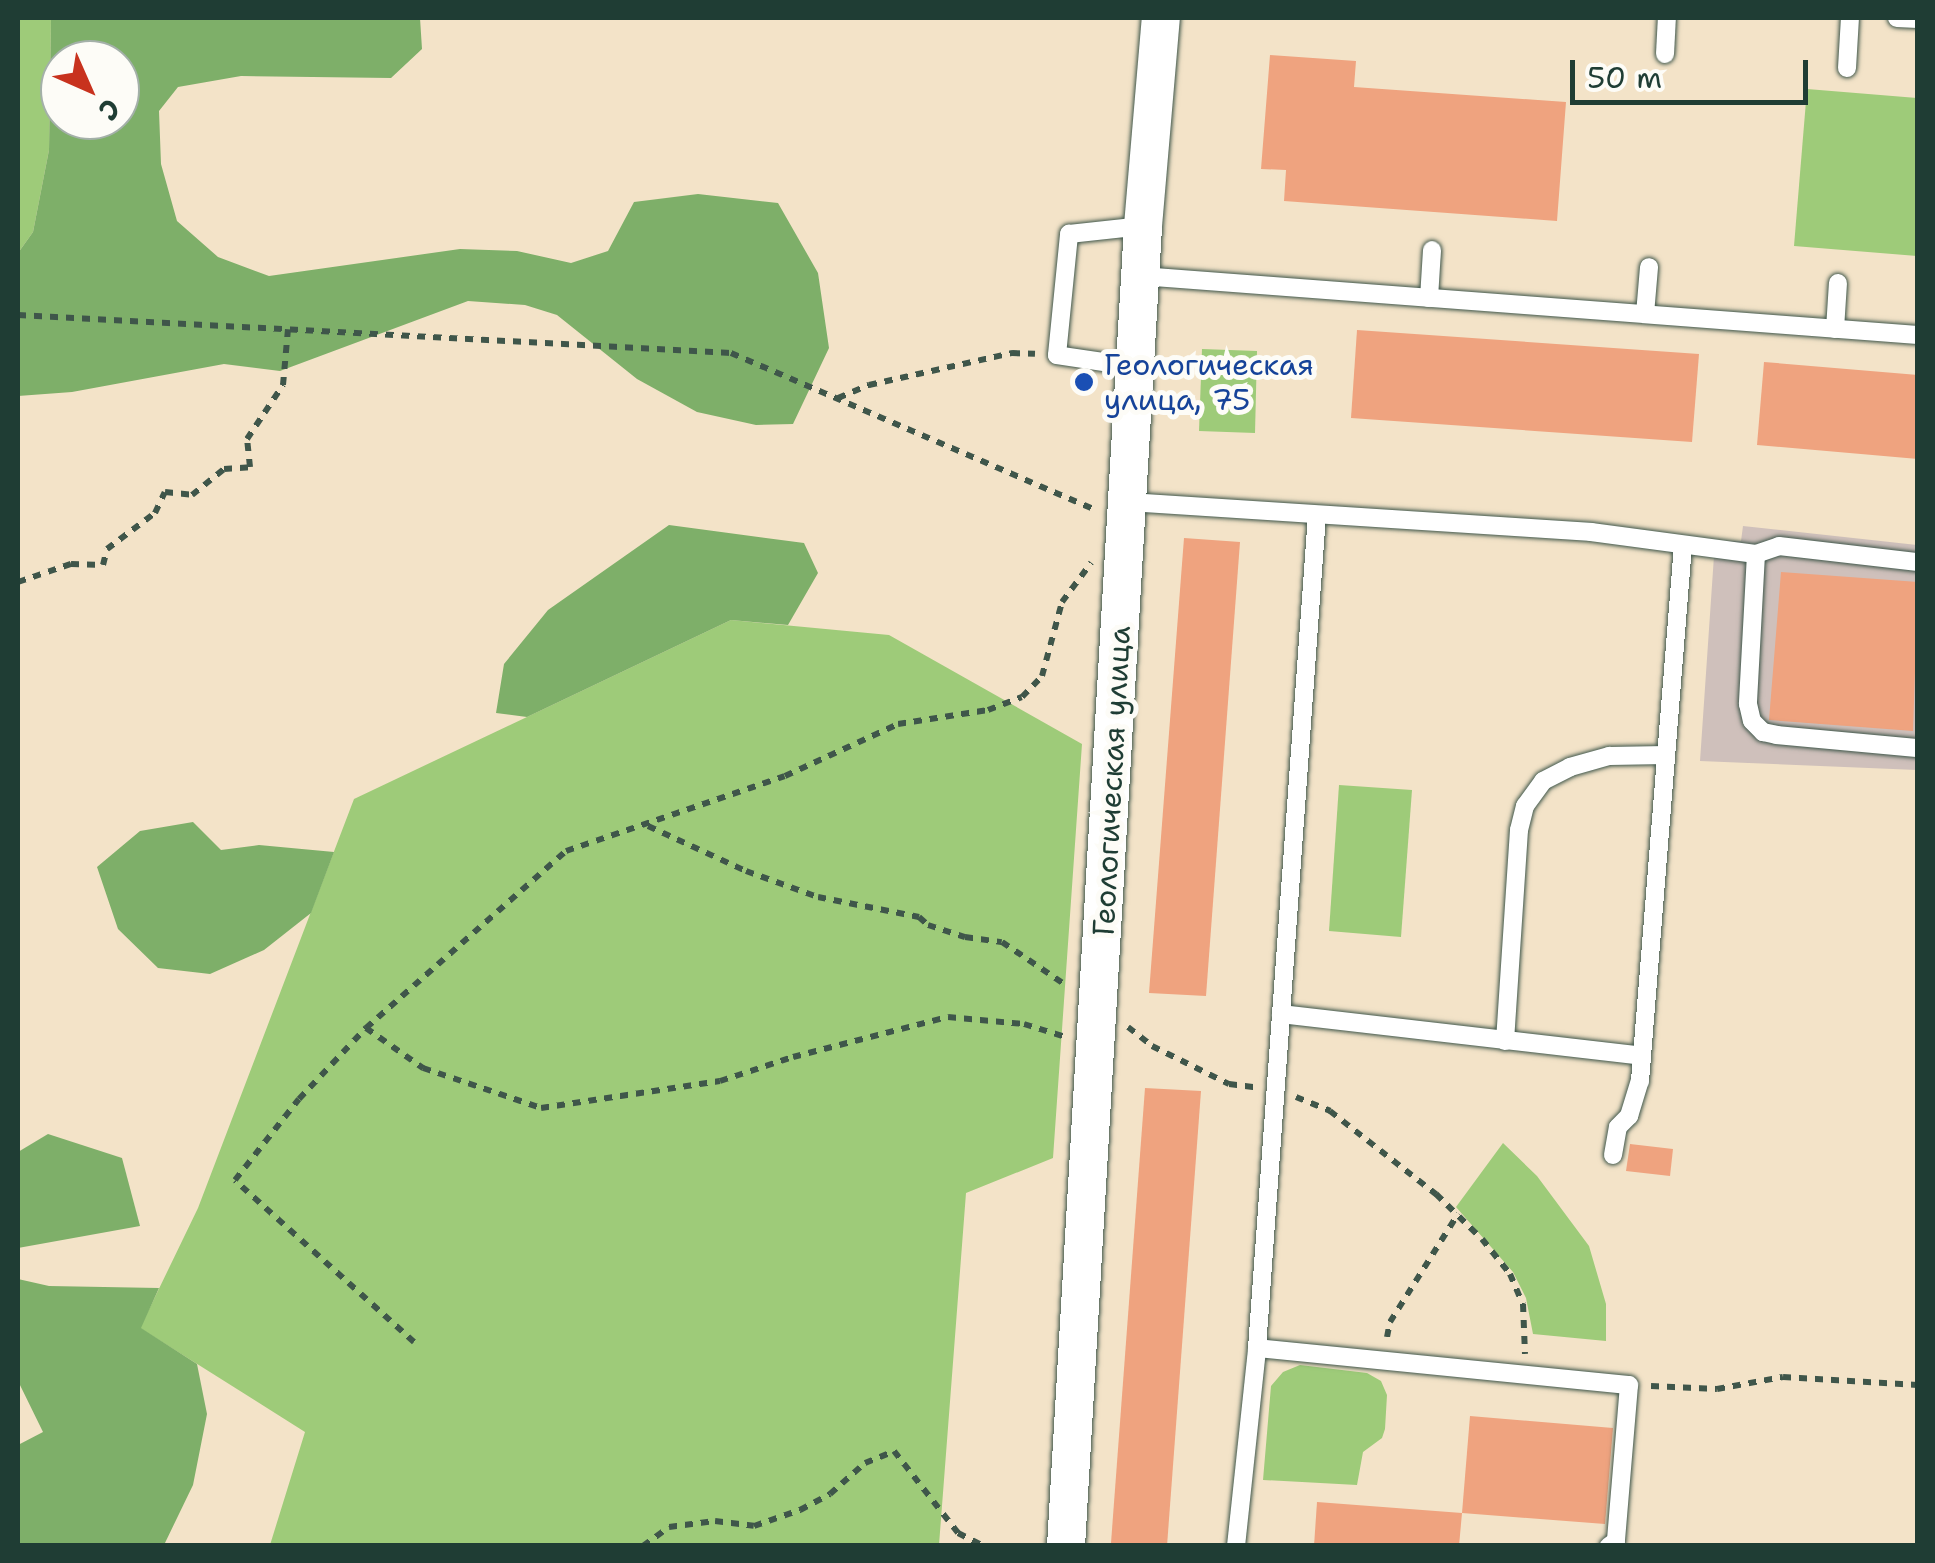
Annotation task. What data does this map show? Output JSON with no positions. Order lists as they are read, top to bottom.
{
  "streets": {
    "street": ["Геологическая улица"]
  },
  "places": ["Геологическая улица, 75"],
  "scale_bar": "50 m",
  "north": "bottom right"
}
